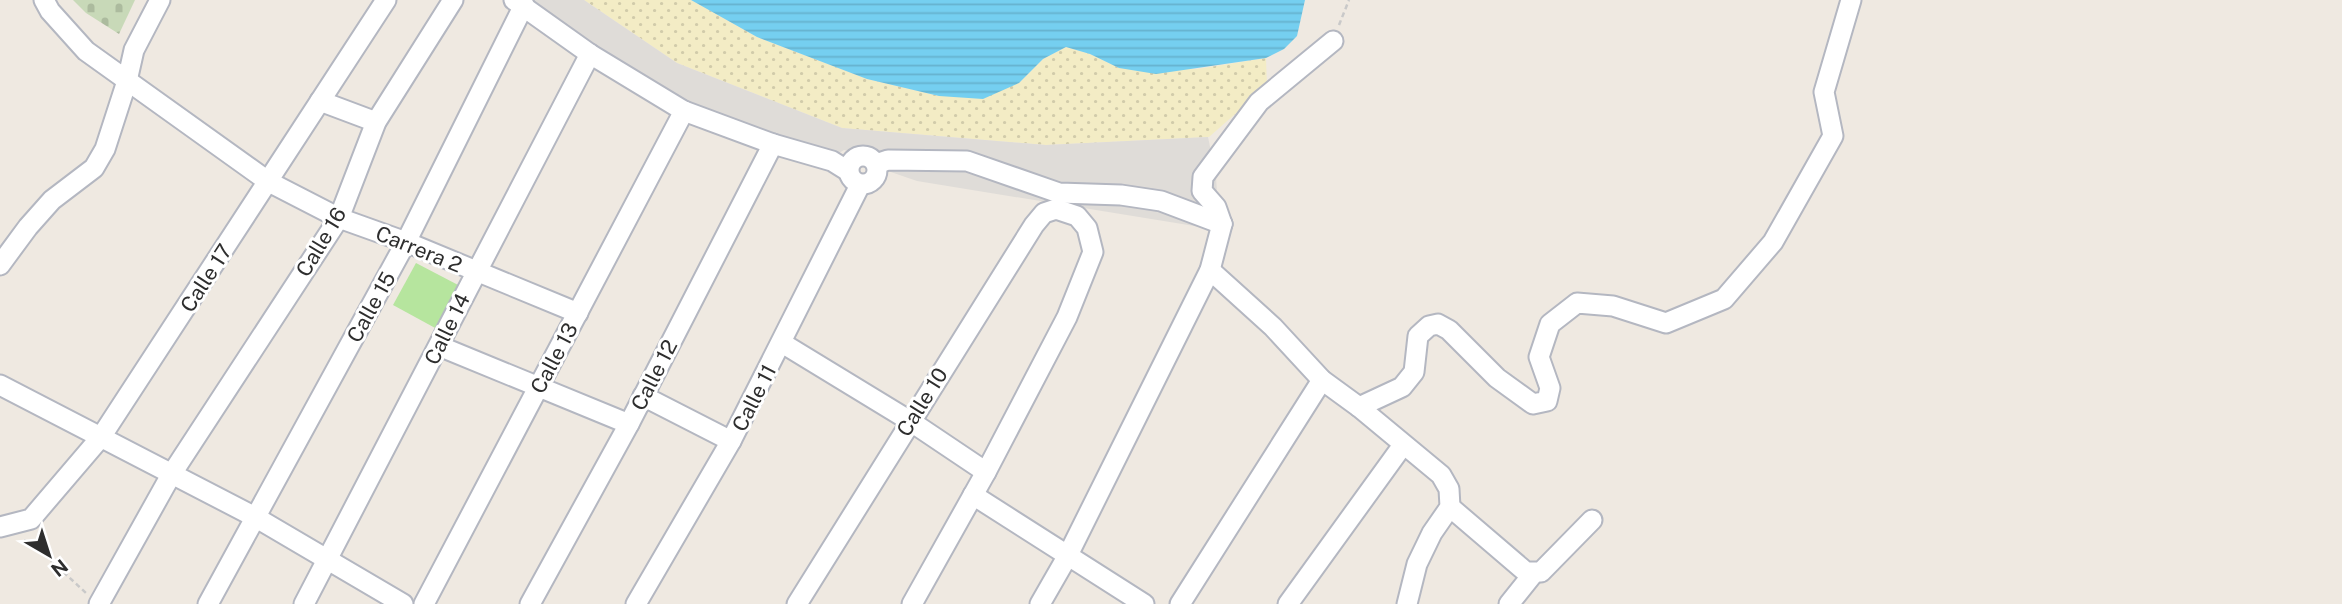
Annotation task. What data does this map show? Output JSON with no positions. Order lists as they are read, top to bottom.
{
  "streets": {
    "street": [
      "Calle 16",
      "Carrera 2",
      "Calle 17",
      "Calle 15",
      "Calle 14",
      "Calle 13",
      "Calle 12",
      "Calle 11",
      "Calle 10"
    ]
  },
  "crossings": [
    ["Calle 16", "Carrera 2"],
    ["Carrera 2", "Calle 17"],
    ["Carrera 2", "Calle 15"],
    ["Carrera 2", "Calle 14"],
    ["Carrera 2", "Calle 13"]
  ],
  "north": "bottom right"
}
